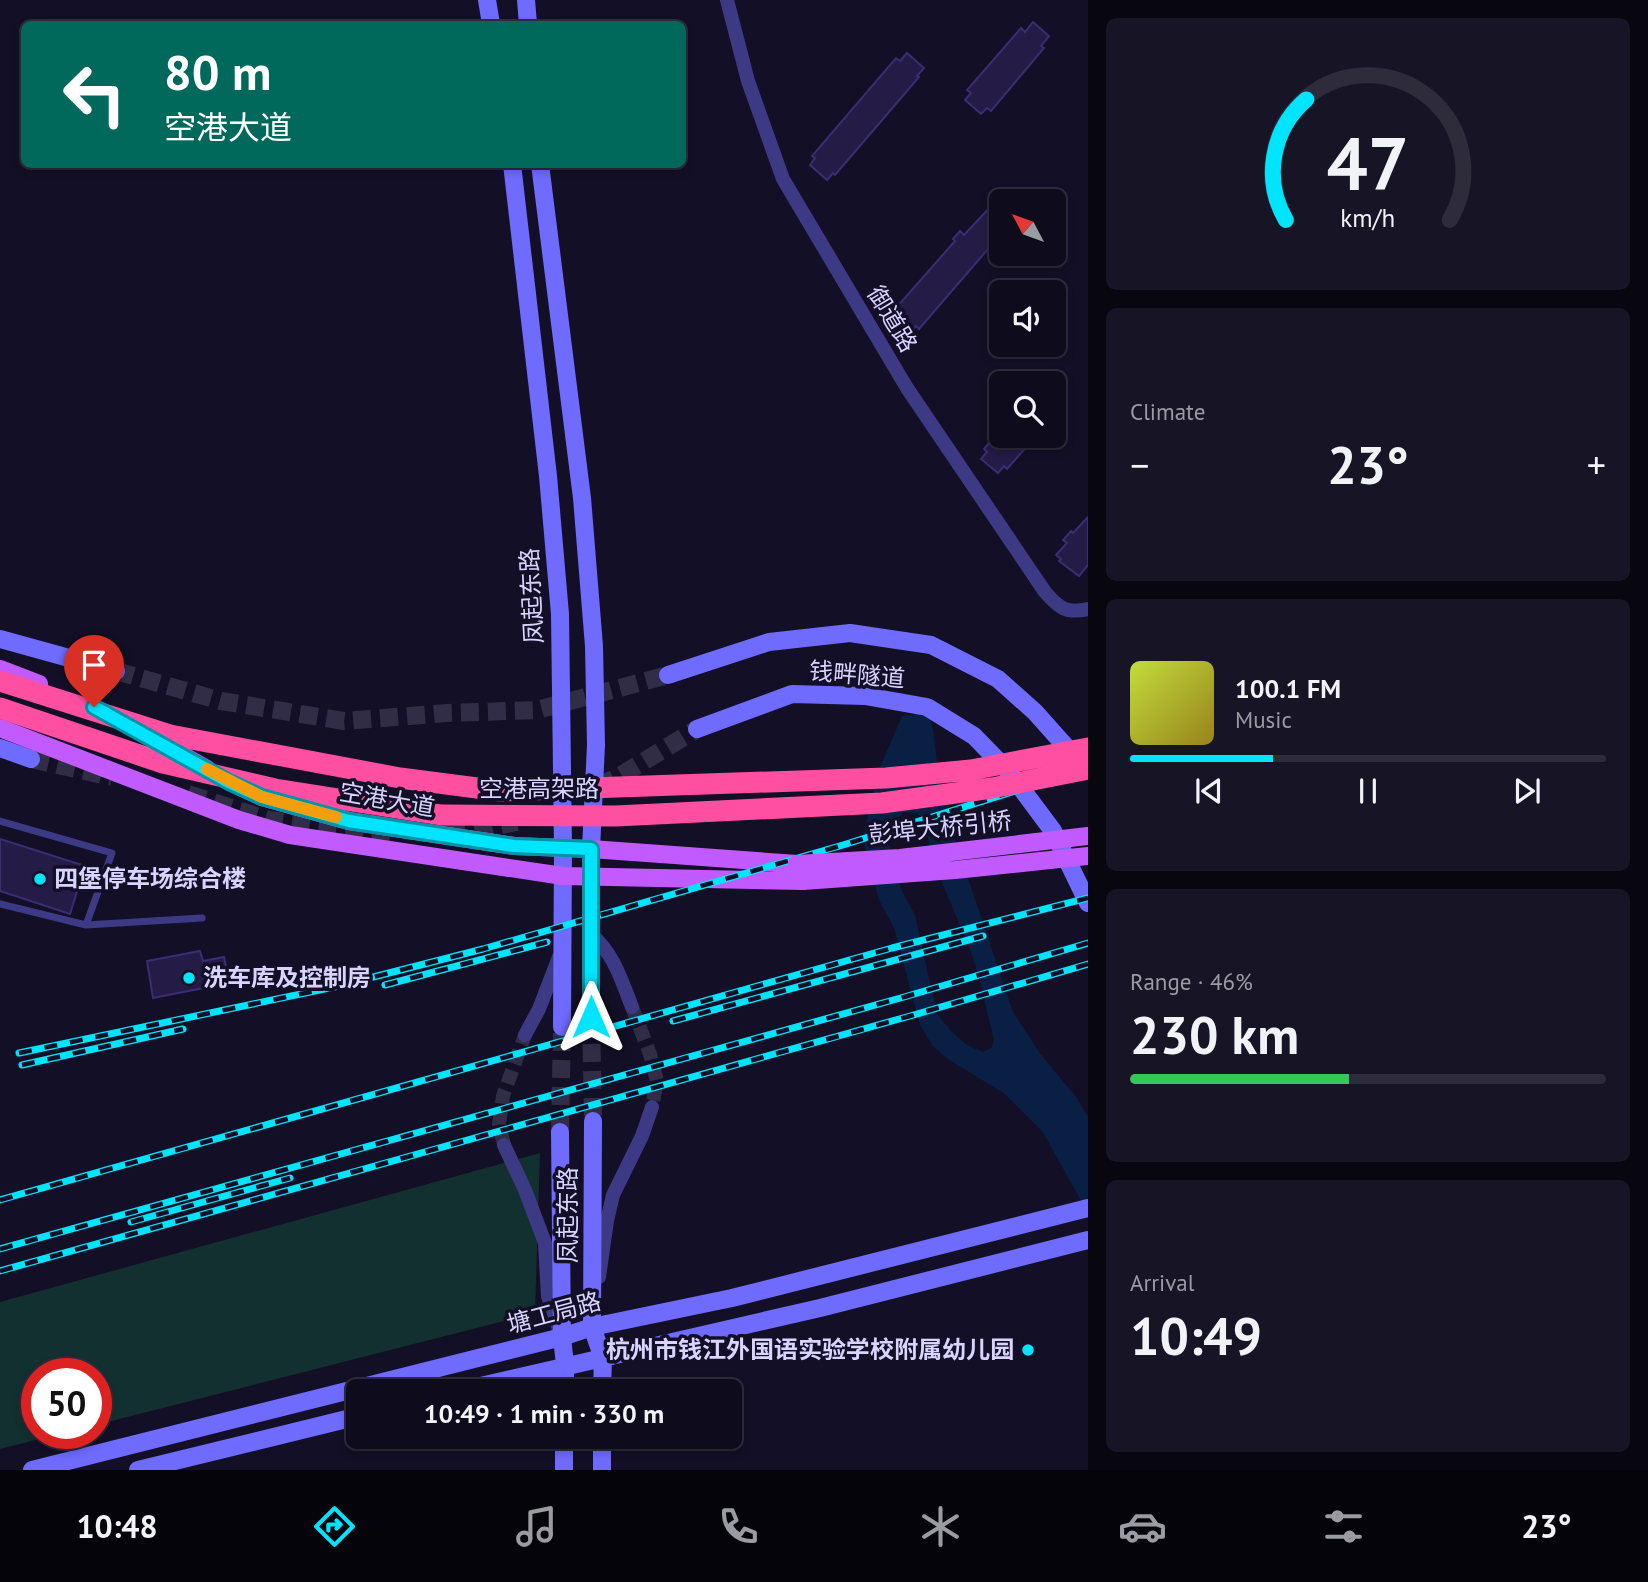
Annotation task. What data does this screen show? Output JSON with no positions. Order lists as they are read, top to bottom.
{
  "streets": {
    "highway": ["空港高架路"],
    "main road": [
      "凤起东路",
      "钱畔隧道",
      "空港大道",
      "彭埠大桥引桥",
      "塘工局路"
    ],
    "street": ["御道路"]
  },
  "crossings": [
    ["凤起东路", "空港大道"],
    ["凤起东路", "塘工局路"],
    ["空港大道", "彭埠大桥引桥"]
  ],
  "places": ["四堡停车场综合楼", "洗车库及控制房", "杭州市钱江外国语实验学校附属幼儿园"],
  "north": "top left",
  "page": {
    "turn": ["80 m", "空港大道"],
    "tile": [
      "Climate",
      ["Range · 46%", "230 km"],
      ["Arrival", "10:49"]
    ],
    "heat": ["−", "23°", "+"],
    "song": ["100.1 FM", "Music"],
    "limit": "50",
    "trip": "10:49 · 1 min · 330 m",
    "tabs": ["10:48", "23°"],
    "gauge": ["47", "km/h"]
  }
}
